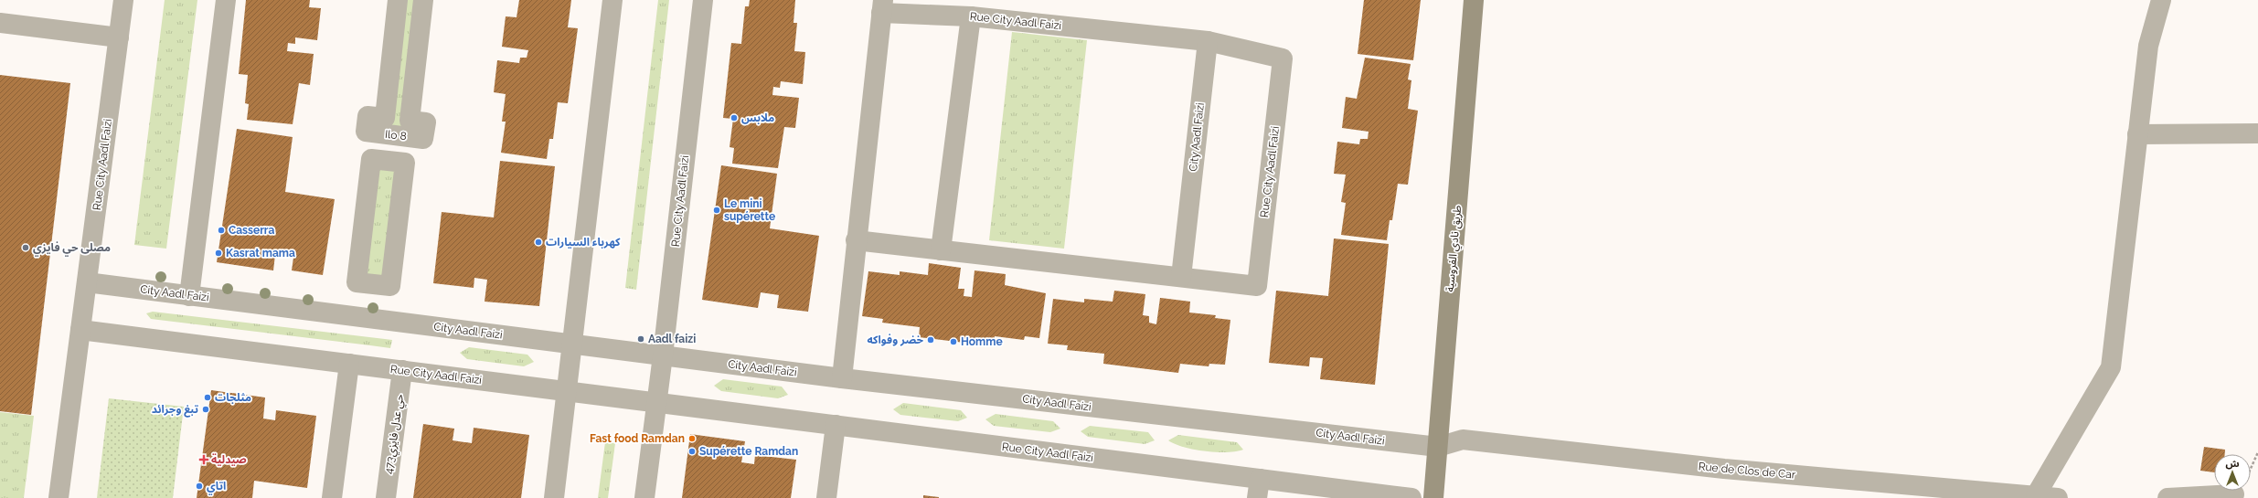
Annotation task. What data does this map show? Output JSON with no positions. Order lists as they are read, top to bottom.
{
  "streets": {
    "main road": ["طريق نادي الفروسية"],
    "street": [
      "Rue City Aadl Faizi",
      "Ilo 8",
      "City Aadl Faizi",
      "473حي عدل فايزي",
      "Rue de Clos de Car"
    ]
  },
  "crossings": [
    ["Rue City Aadl Faizi", "City Aadl Faizi"],
    ["Rue City Aadl Faizi", "473حي عدل فايزي"],
    ["City Aadl Faizi", "طريق نادي الفروسية"],
    ["City Aadl Faizi", "Rue de Clos de Car"],
    ["طريق نادي الفروسية", "Rue de Clos de Car"]
  ],
  "places": {
    "other": [
      "ملابس",
      "Le mini supérette",
      "Casserra",
      "كهرباء السيارات",
      "مصلى حي فايزي",
      "Kasrat mama",
      "Aadl faizi",
      "خضر وفواكه",
      "Homme",
      "مثلجات",
      "تبغ وجرائد",
      "Fast food Ramdan",
      "Supérette Ramdan",
      "اتاي"
    ],
    "health": ["صيدلية"]
  },
  "north": "top"
}
